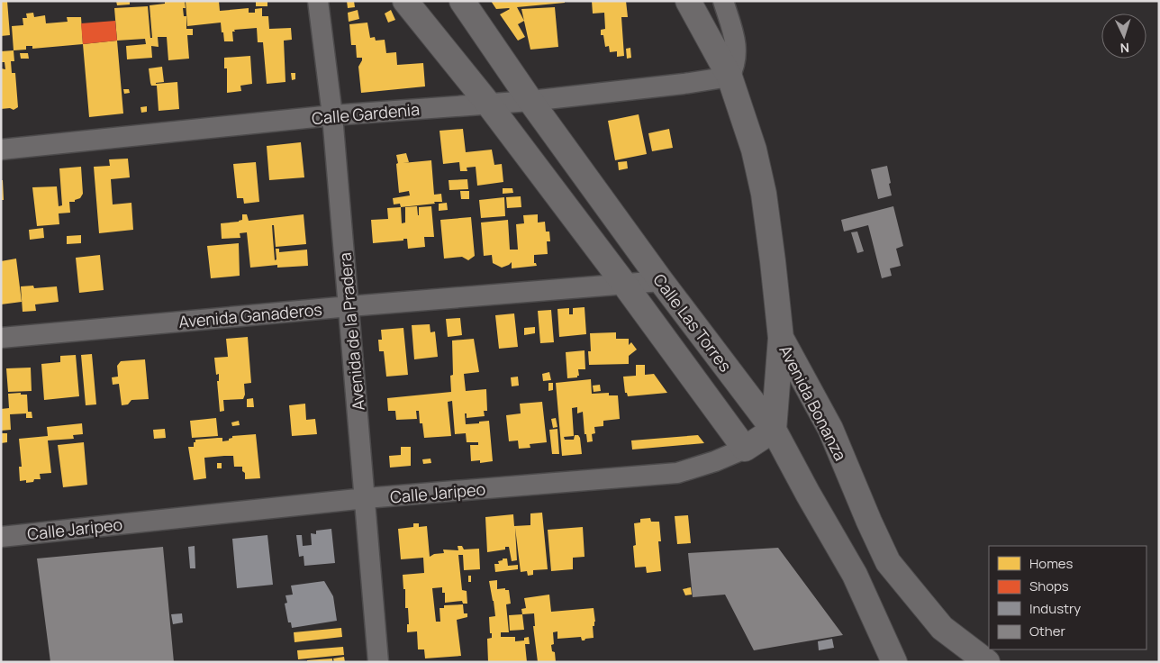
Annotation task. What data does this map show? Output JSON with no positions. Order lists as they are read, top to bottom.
{
  "streets": {
    "street": [
      "Calle Gardenia",
      "Avenida Ganaderos",
      "Calle Las Torres",
      "Avenida de la Pradera",
      "Avenida Bonanza",
      "Calle Jaripeo"
    ]
  },
  "crossings": [
    ["Calle Gardenia", "Calle Las Torres"],
    ["Calle Gardenia", "Avenida de la Pradera"],
    ["Calle Gardenia", "Avenida Bonanza"],
    ["Avenida Ganaderos", "Calle Las Torres"],
    ["Avenida Ganaderos", "Avenida de la Pradera"],
    ["Calle Las Torres", "Calle Jaripeo"],
    ["Avenida de la Pradera", "Calle Jaripeo"]
  ],
  "legend": [
    "Homes",
    "Shops",
    "Industry",
    "Other"
  ],
  "north": "bottom"
}
